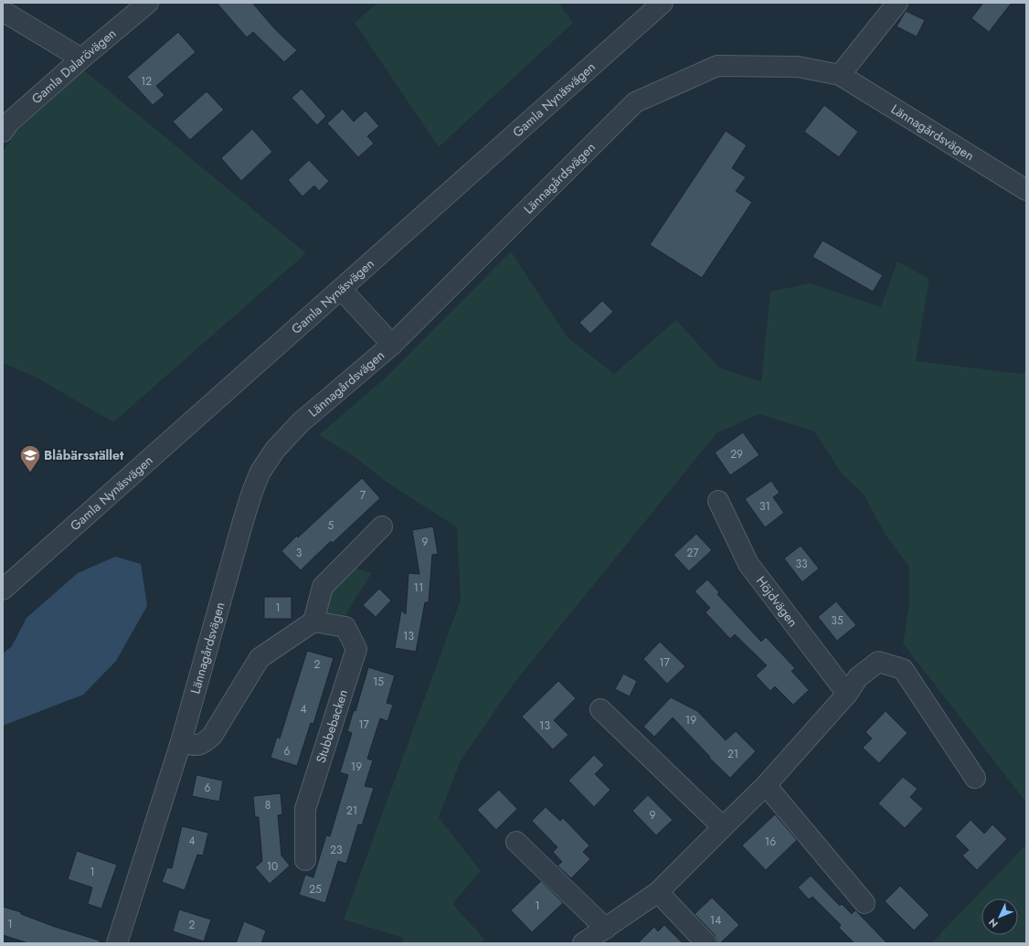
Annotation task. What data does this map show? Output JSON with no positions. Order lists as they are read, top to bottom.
{
  "streets": {
    "street": [
      "Gamla Dalarövägen",
      "Gamla Nynäsvägen",
      "Lännagårdsvägen",
      "Höjdvägen",
      "Stubbebacken"
    ]
  },
  "places": {
    "school or university": ["Blåbärsstället"]
  },
  "house_numbers": [
    "12",
    "29",
    "7",
    "31",
    "5",
    "9",
    "3",
    "27",
    "33",
    "11",
    "1",
    "35",
    "13",
    "17",
    "2",
    "15",
    "4",
    "19",
    "17",
    "13",
    "6",
    "21",
    "19",
    "6",
    "8",
    "21",
    "9",
    "4",
    "16",
    "23",
    "10",
    "1",
    "25",
    "1",
    "14",
    "1",
    "2"
  ],
  "north": "bottom left"
}
